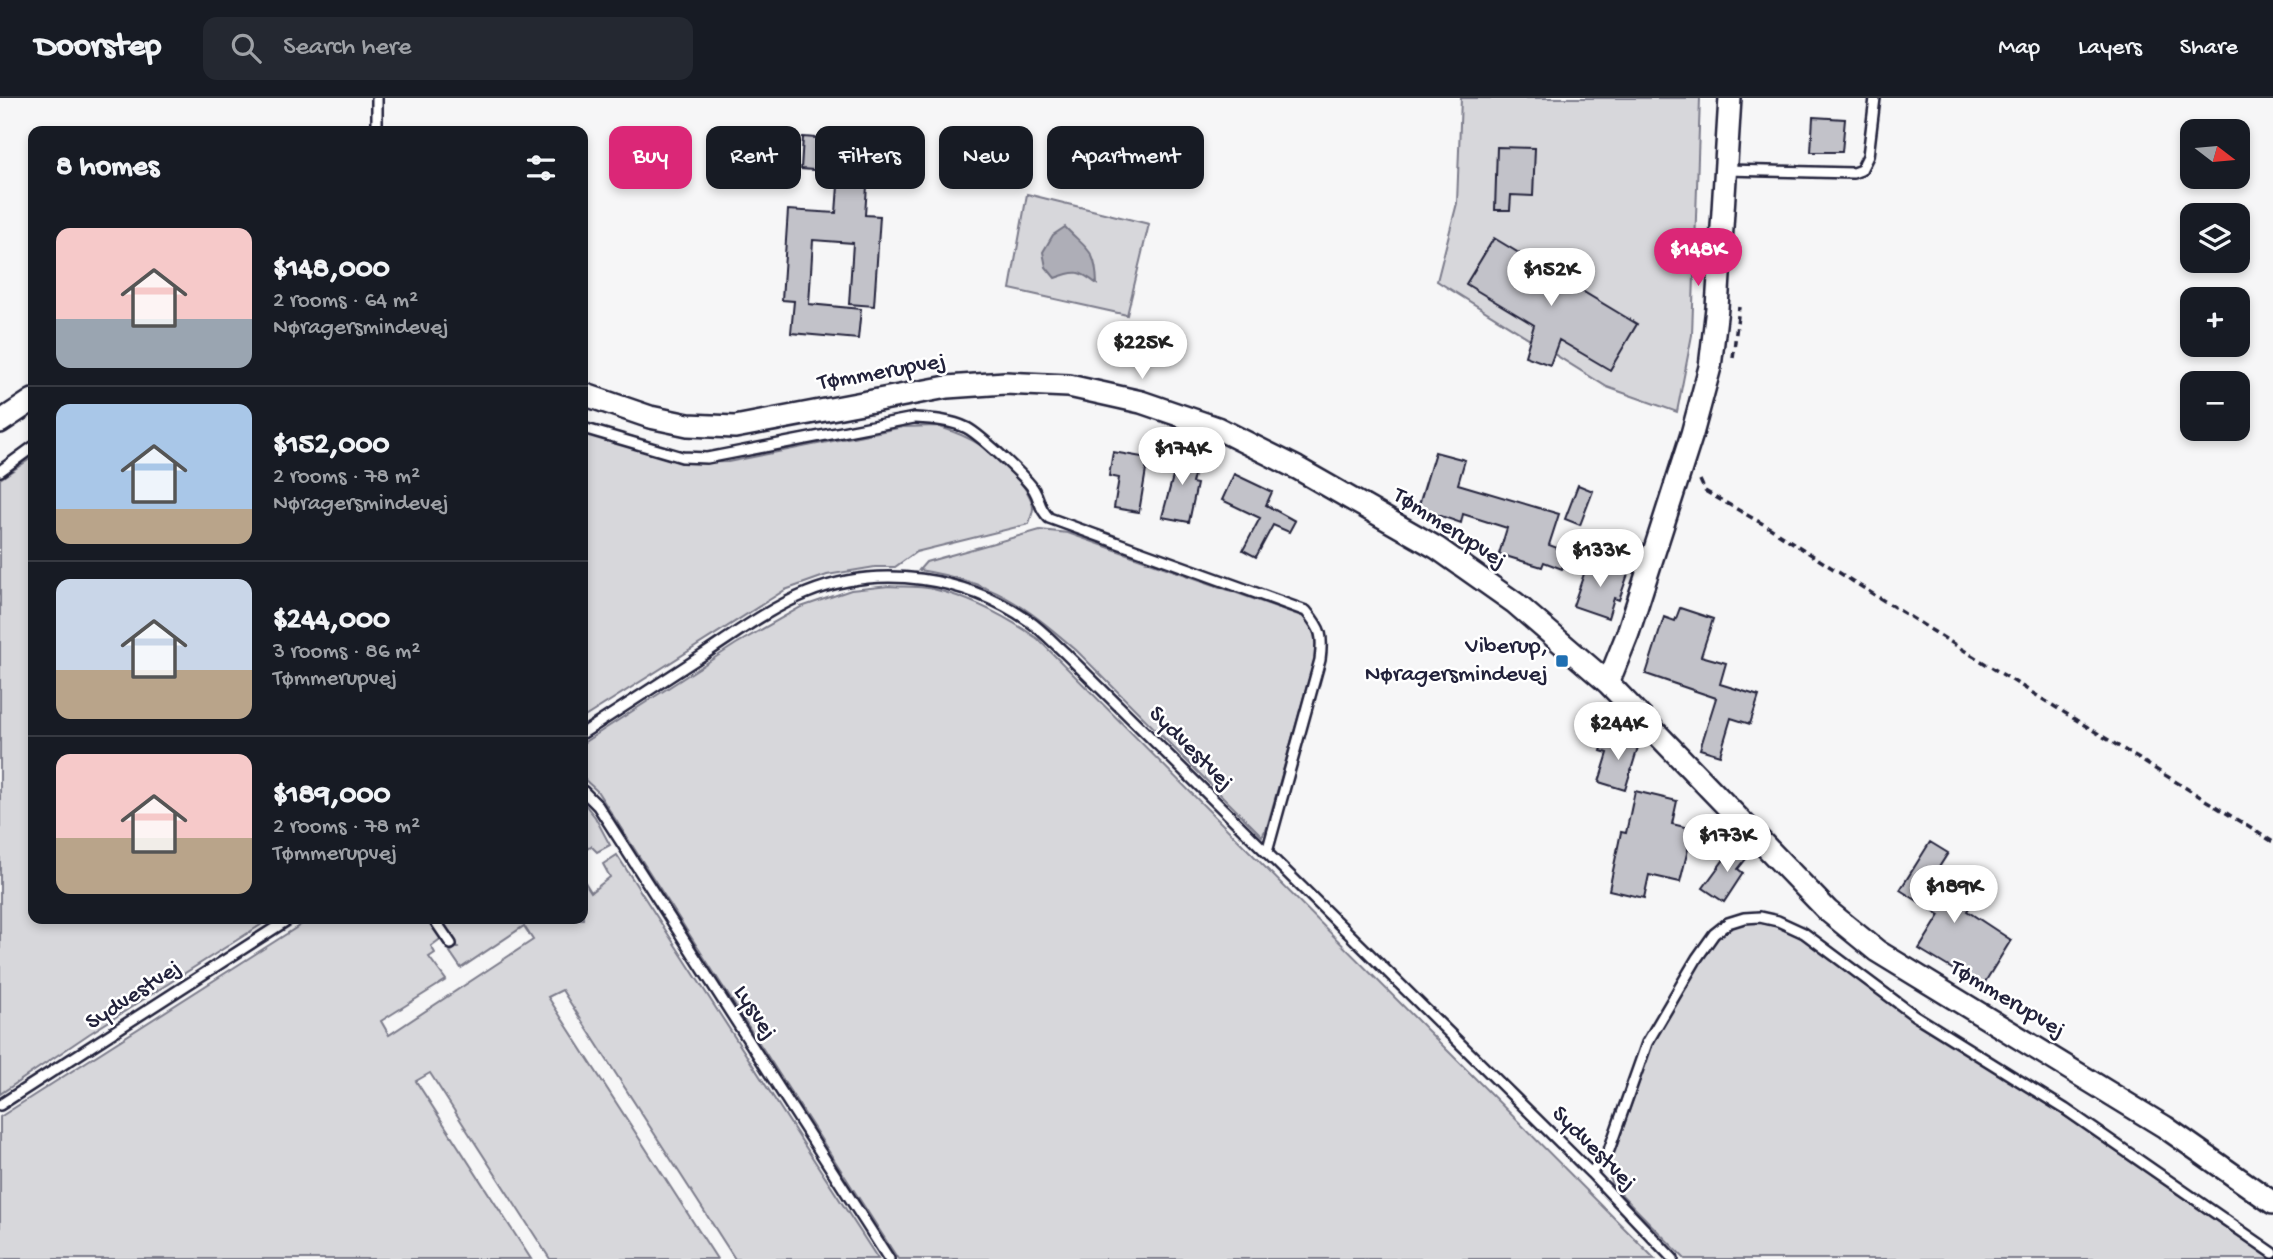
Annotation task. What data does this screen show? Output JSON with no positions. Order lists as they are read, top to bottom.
{
  "streets": {
    "street": ["Tømmerupvej"],
    "lane": ["Sydvestvej", "Lysvej"]
  },
  "places": {
    "transit": ["Viberup, Nøragersmindevej"]
  },
  "north": "right",
  "page": {
    "header": "Doorstep",
    "search": "Search here",
    "nav": ["Map", "Layers", "Share"],
    "map_buttons": ["+", "−"],
    "chip": [
      "Buy",
      "Rent",
      "Filters",
      "New",
      "Apartment"
    ],
    "heading": "8 homes",
    "list": [
      {
        "name": "$148,000",
        "note": "2 rooms · 64 m² · Nøragersmindevej"
      },
      {
        "name": "$152,000",
        "note": "2 rooms · 78 m² · Nøragersmindevej"
      },
      {
        "name": "$244,000",
        "note": "3 rooms · 86 m² · Tømmerupvej"
      },
      {
        "name": "$189,000",
        "note": "2 rooms · 78 m² · Tømmerupvej"
      }
    ],
    "price": [
      "$148K",
      "$152K",
      "$225K",
      "$174K",
      "$133K",
      "$244K",
      "$173K",
      "$189K"
    ]
  }
}
